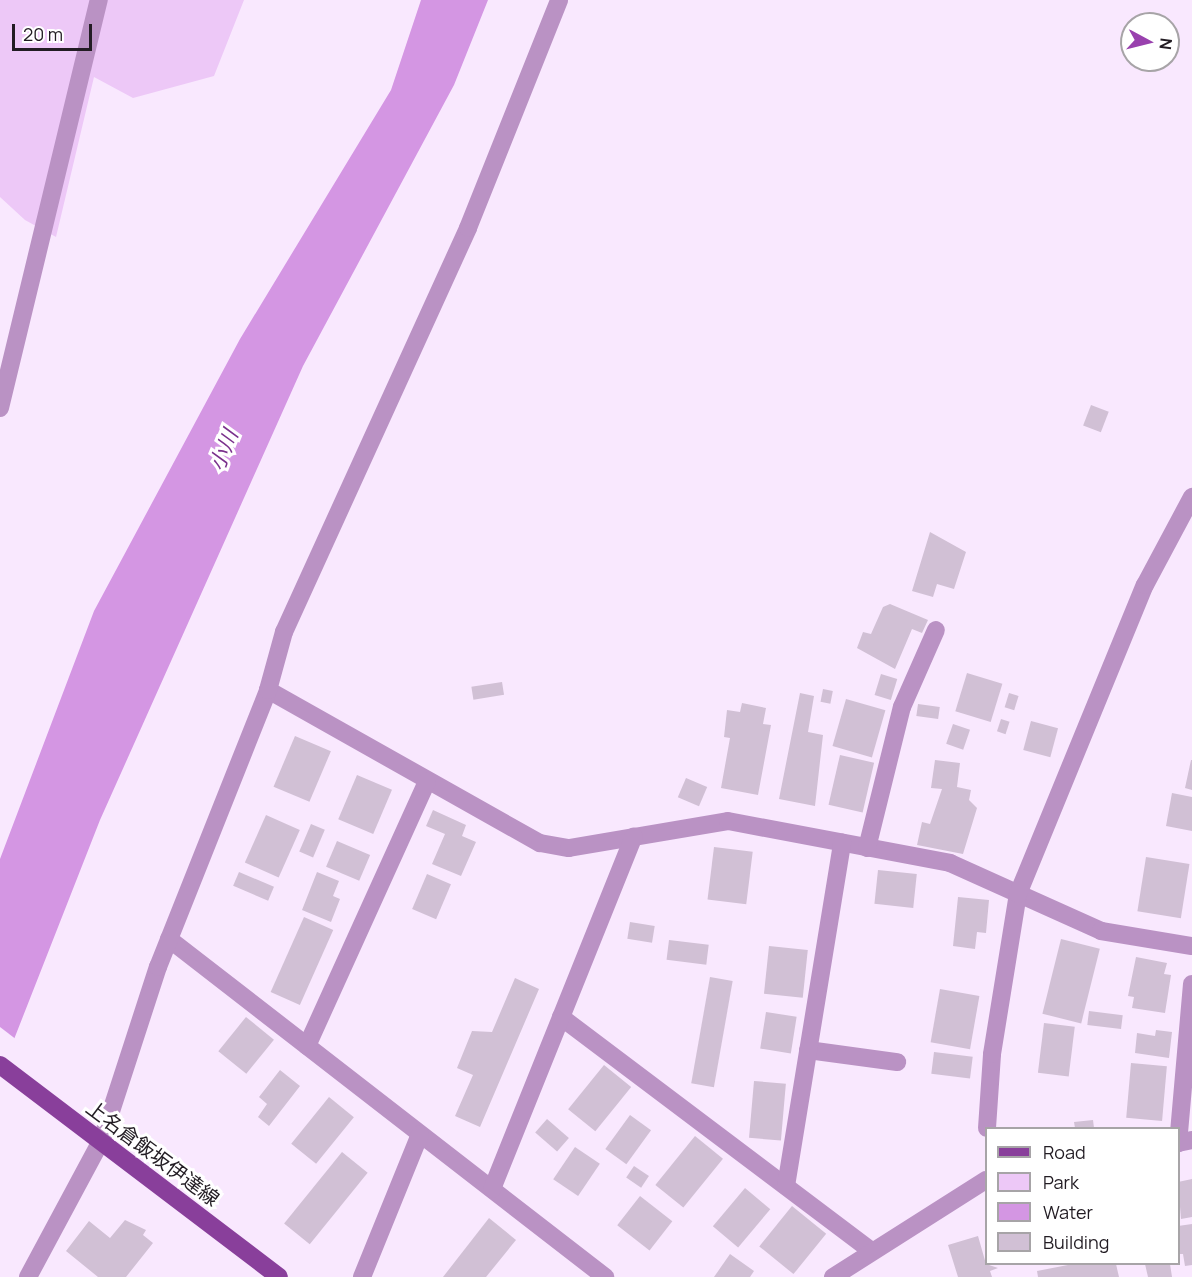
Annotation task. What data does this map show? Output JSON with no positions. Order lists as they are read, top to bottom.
{
  "streets": {
    "main road": ["上名倉飯坂伊達線"]
  },
  "water": ["小川"],
  "legend": [
    "Road",
    "Park",
    "Water",
    "Building"
  ],
  "scale_bar": "20 m",
  "north": "right"
}
